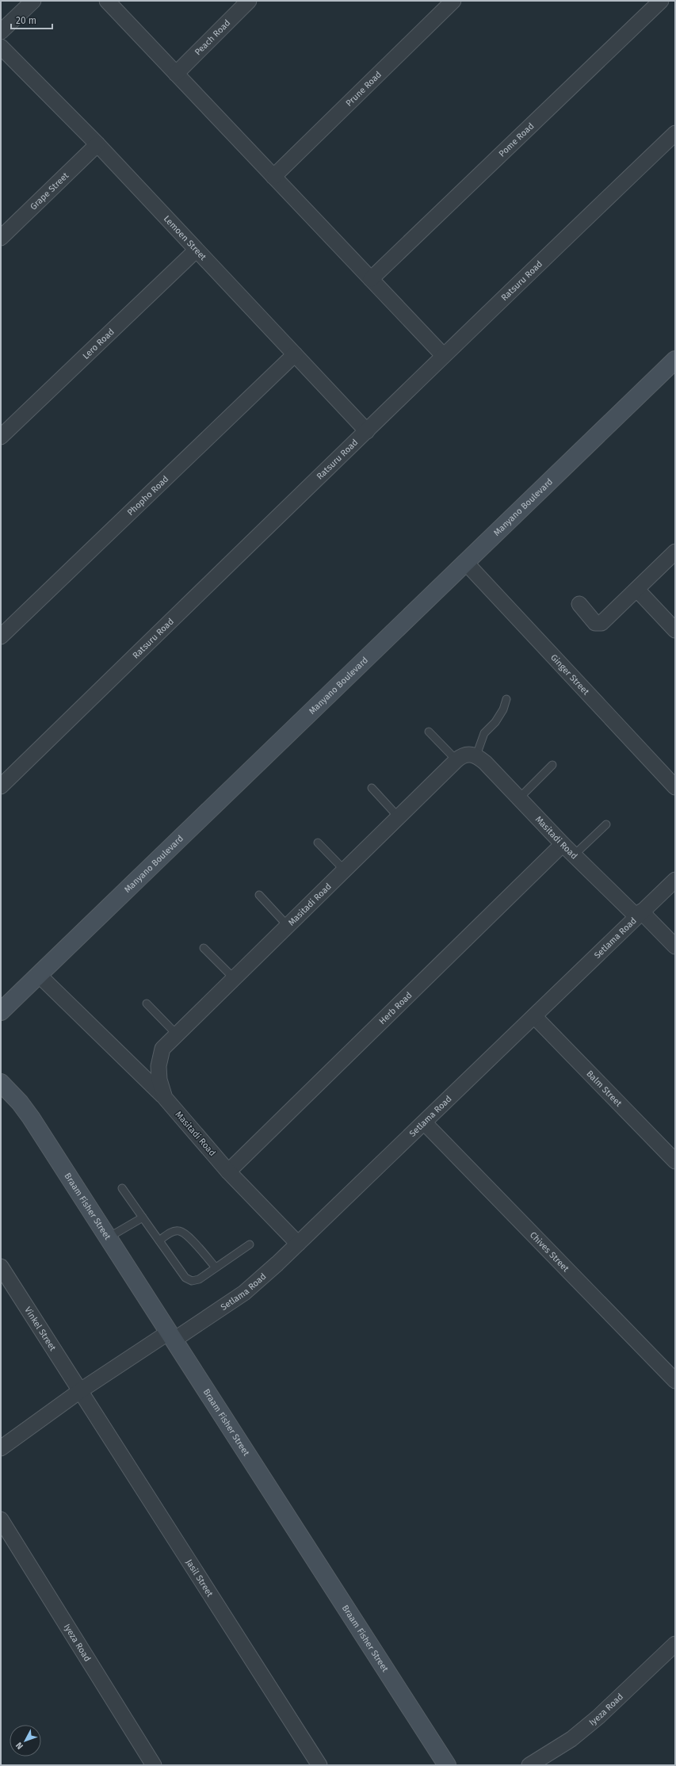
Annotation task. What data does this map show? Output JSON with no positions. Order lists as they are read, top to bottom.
{
  "streets": {
    "street": [
      "Peach Road",
      "Prune Road",
      "Pome Road",
      "Grape Street",
      "Lemoen Street",
      "Ratsuru Road",
      "Lero Road",
      "Phopho Road",
      "Manyano Boulevard",
      "Ginger Street",
      "Masitadi Road",
      "Setlama Road",
      "Herb Road",
      "Balm Street",
      "Braam Fisher Street",
      "Chives Street",
      "Vinkel Street",
      "Jasil Street",
      "Iyeza Road"
    ]
  },
  "crossings": [
    ["Grape Street", "Lemoen Street"],
    ["Lemoen Street", "Ratsuru Road"],
    ["Lemoen Street", "Lero Road"],
    ["Lemoen Street", "Phopho Road"],
    ["Manyano Boulevard", "Ginger Street"],
    ["Masitadi Road", "Setlama Road"],
    ["Masitadi Road", "Herb Road"],
    ["Setlama Road", "Balm Street"],
    ["Setlama Road", "Braam Fisher Street"],
    ["Setlama Road", "Chives Street"],
    ["Setlama Road", "Vinkel Street"],
    ["Setlama Road", "Jasil Street"],
    ["Vinkel Street", "Jasil Street"]
  ],
  "scale_bar": "20 m",
  "north": "bottom left"
}
